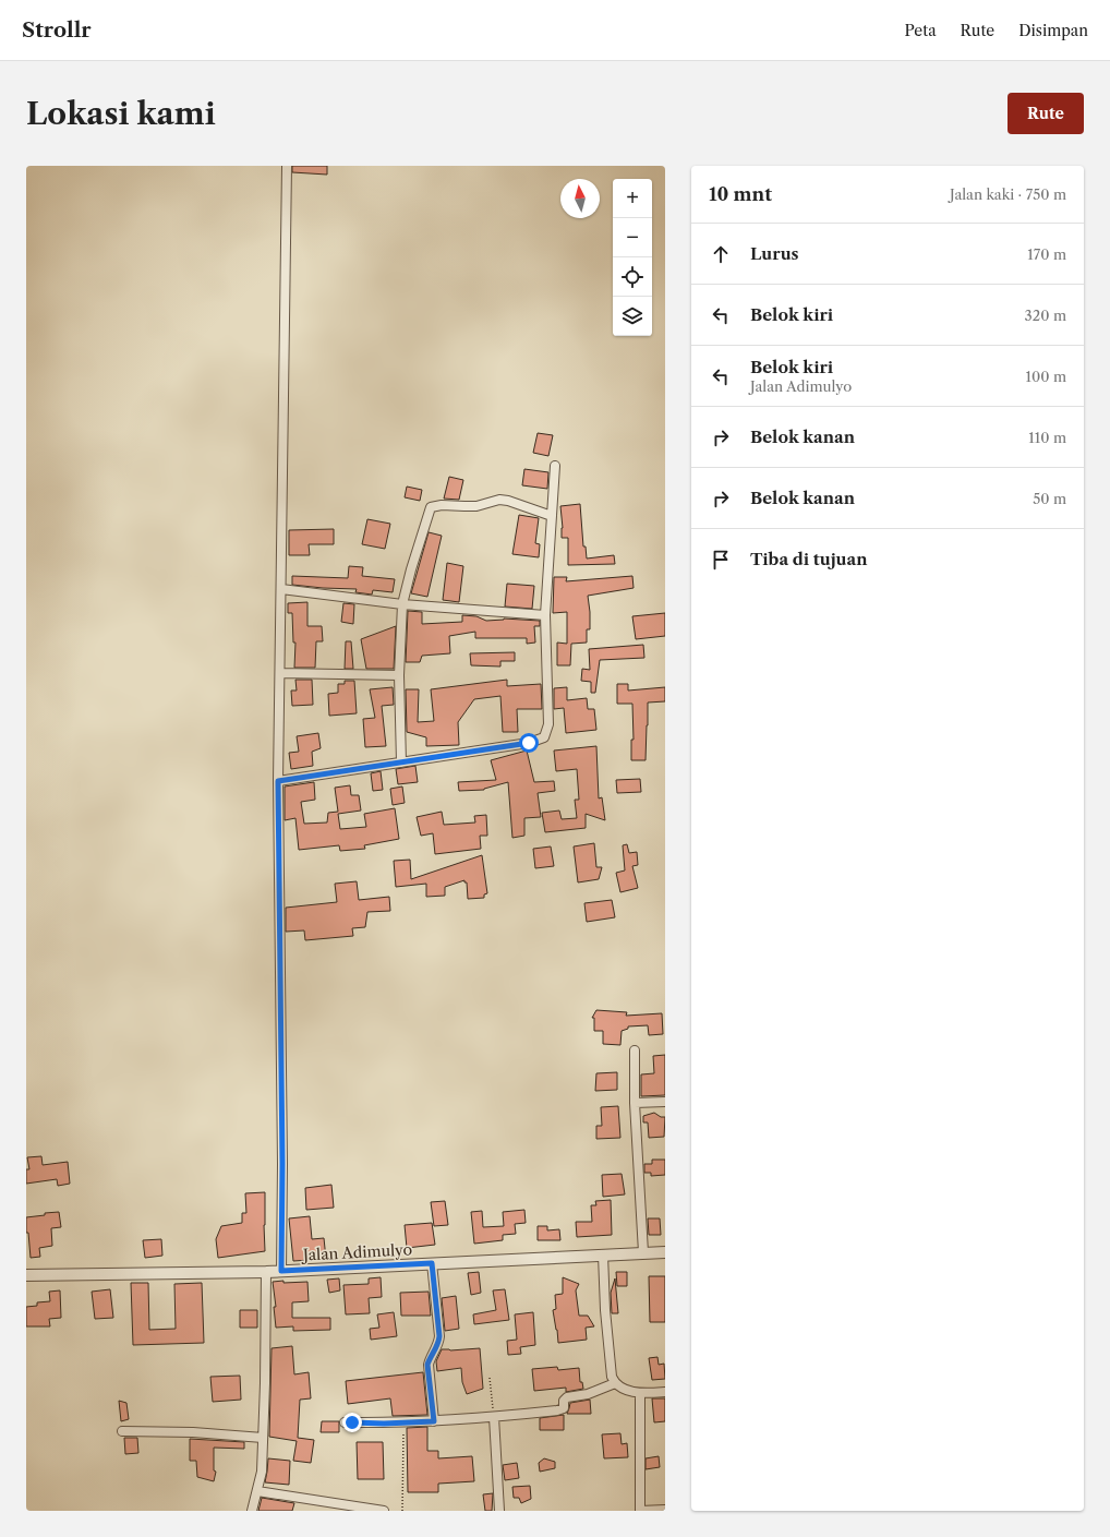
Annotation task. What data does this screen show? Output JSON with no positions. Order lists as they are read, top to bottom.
{
  "streets": {
    "street": ["Jalan Adimulyo"]
  },
  "north": "top",
  "page": {
    "header": "Strollr",
    "nav": ["Peta", "Rute", "Disimpan"],
    "buttons": "Rute",
    "title": "Lokasi kami",
    "heading": ["10 mnt", "Jalan kaki · 750 m"],
    "map_buttons": ["+", "−"],
    "list": [
      ["Lurus", "170 m"],
      ["Belok kiri", "320 m"],
      ["Belok kiri", "Jalan Adimulyo", "100 m"],
      ["Belok kanan", "110 m"],
      ["Belok kanan", "50 m"],
      "Tiba di tujuan"
    ]
  }
}
